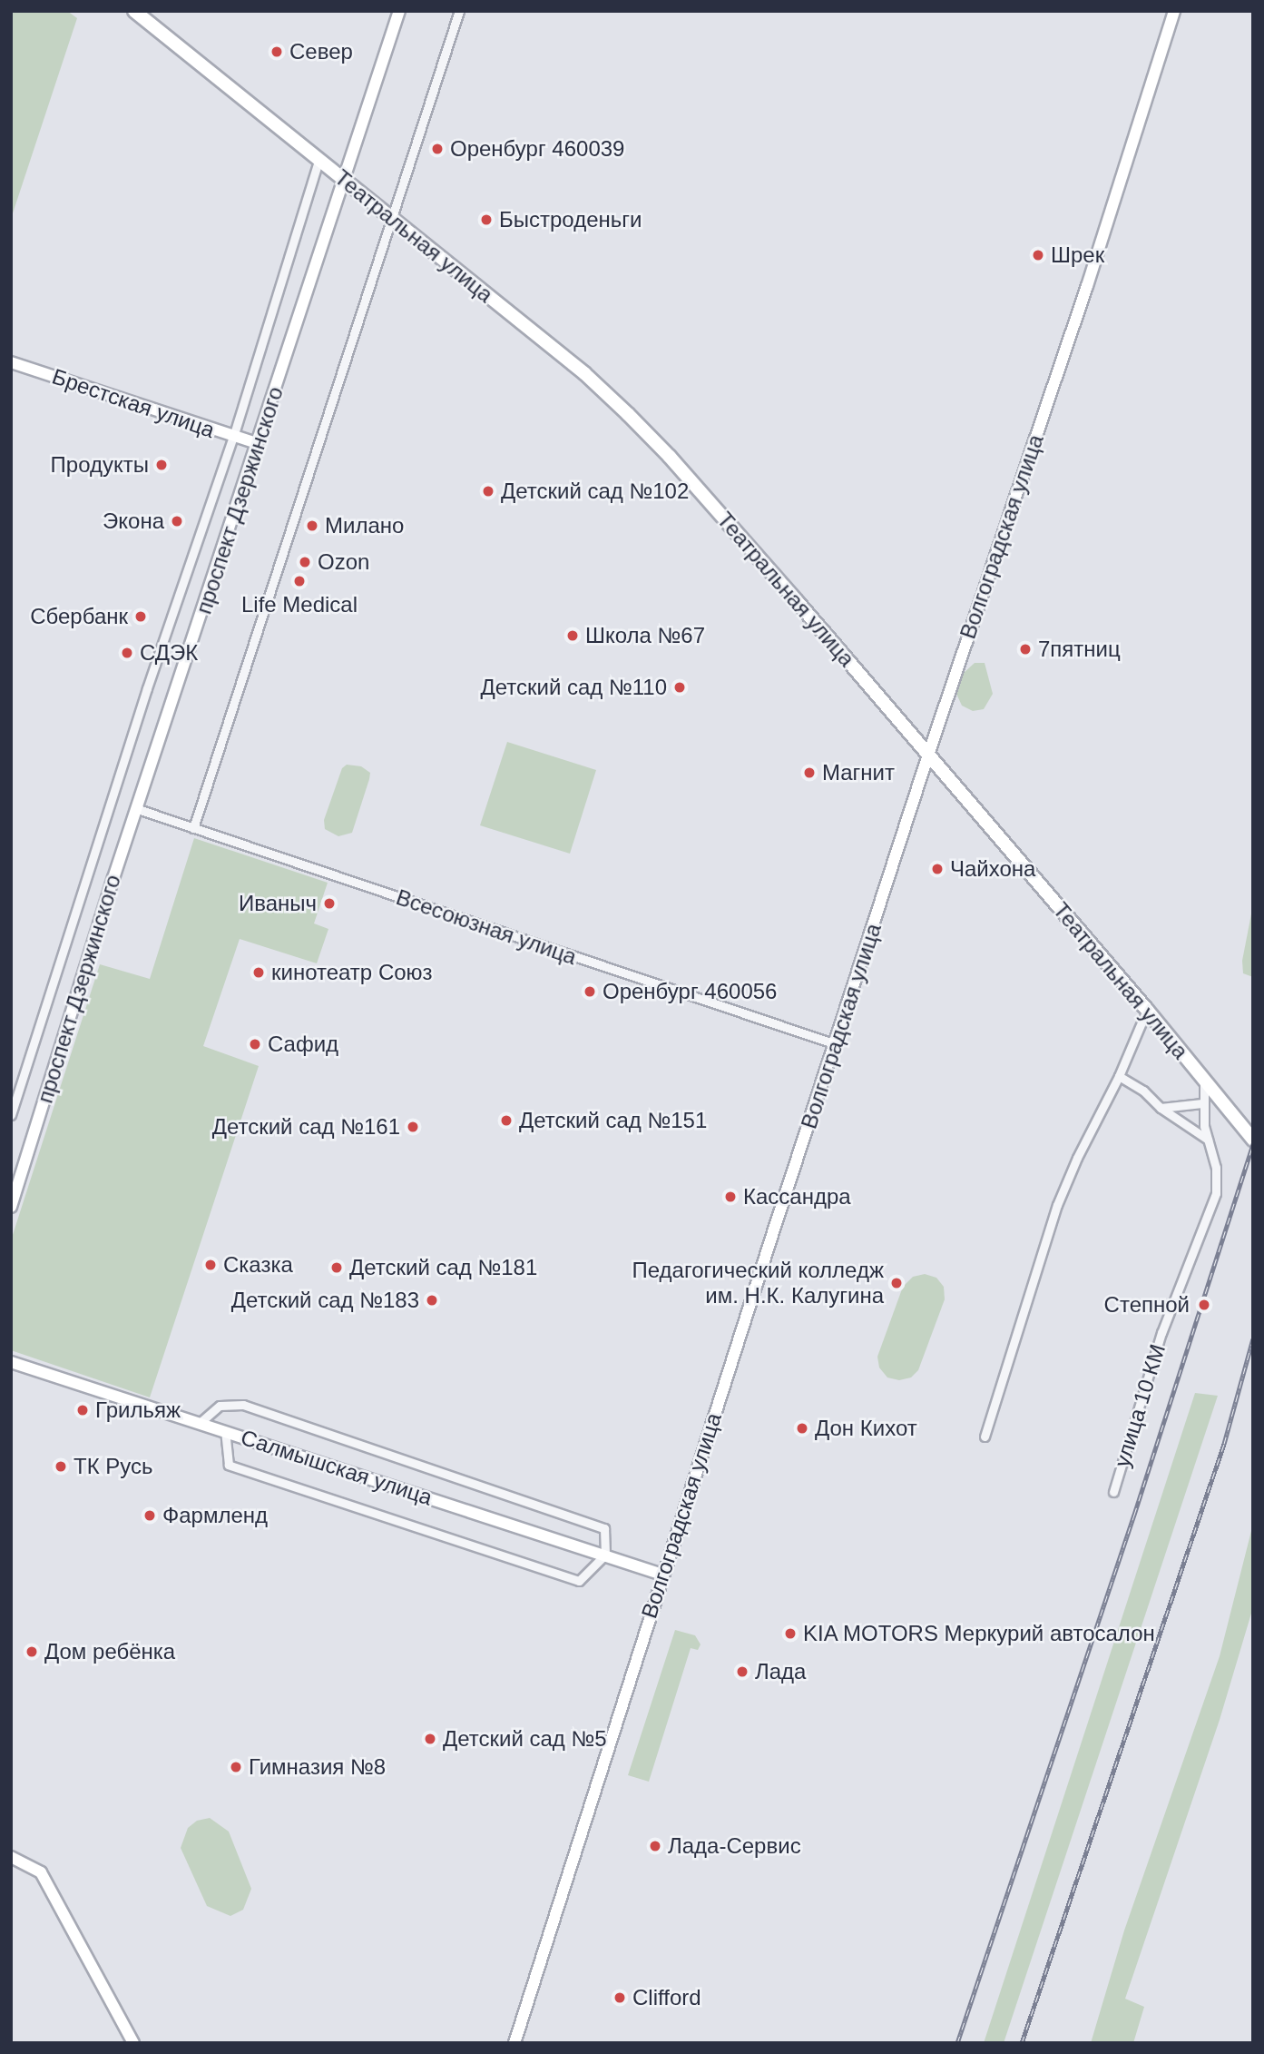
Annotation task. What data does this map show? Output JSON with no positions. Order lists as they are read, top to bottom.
{
  "streets": {
    "main road": [
      "Театральная улица",
      "Брестская улица",
      "проспект Дзержинского",
      "Волгоградская улица",
      "Салмышская улица"
    ],
    "street": ["Всесоюзная улица", "улица 10 КМ"]
  },
  "crossings": [
    ["Театральная улица", "проспект Дзержинского"],
    ["Театральная улица", "Волгоградская улица"],
    ["Театральная улица", "улица 10 КМ"],
    ["Брестская улица", "проспект Дзержинского"],
    ["проспект Дзержинского", "Всесоюзная улица"],
    ["Волгоградская улица", "Всесоюзная улица"],
    ["Волгоградская улица", "Салмышская улица"]
  ],
  "places": [
    "Север",
    "Оренбург 460039",
    "Быстроденьги",
    "Шрек",
    "Продукты",
    "Детский сад №102",
    "Экона",
    "Милано",
    "Ozon",
    "Life Medical",
    "Сбербанк",
    "Школа №67",
    "7пятниц",
    "СДЭК",
    "Детский сад №110",
    "Магнит",
    "Чайхона",
    "Иваныч",
    "кинотеатр Союз",
    "Оренбург 460056",
    "Сафид",
    "Детский сад №151",
    "Детский сад №161",
    "Кассандра",
    "Сказка",
    "Детский сад №181",
    "Педагогический колледж им. Н.К. Калугина",
    "Детский сад №183",
    "Степной",
    "Грильяж",
    "Дон Кихот",
    "ТК Русь",
    "Фармленд",
    "KIA MOTORS Меркурий автосалон",
    "Дом ребёнка",
    "Лада",
    "Детский сад №5",
    "Гимназия №8",
    "Лада-Сервис",
    "Clifford"
  ]
}
